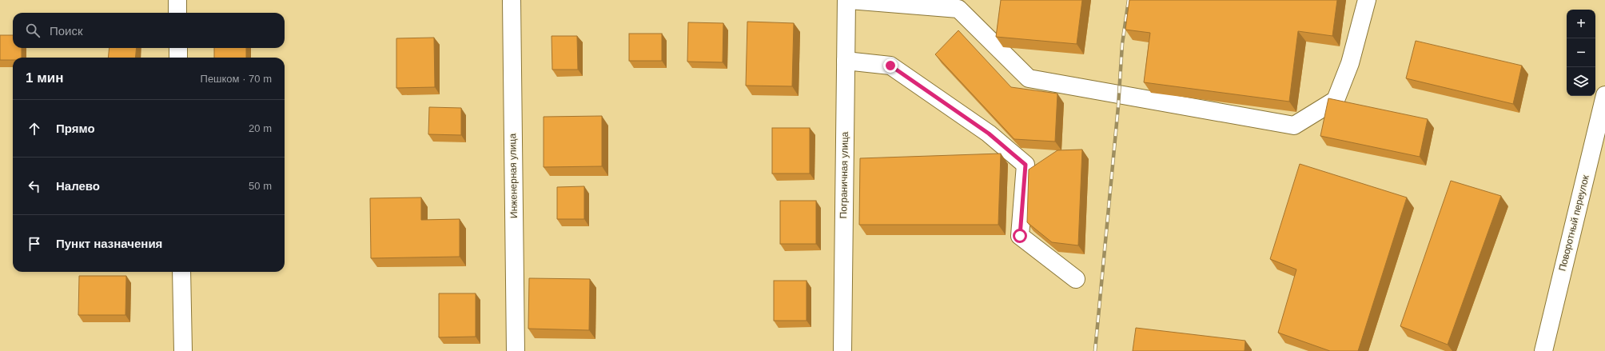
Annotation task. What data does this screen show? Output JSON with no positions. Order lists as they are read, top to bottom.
{
  "streets": {
    "street": ["Пограничная улица", "Инженерная улица", "Поворотный переулок"]
  },
  "page": {
    "map_buttons": ["+", "−"],
    "search": "Поиск",
    "heading": ["1 мин", "Пешком · 70 m"],
    "list": [
      ["Прямо", "20 m"],
      ["Налево", "50 m"],
      "Пункт назначения"
    ]
  }
}
